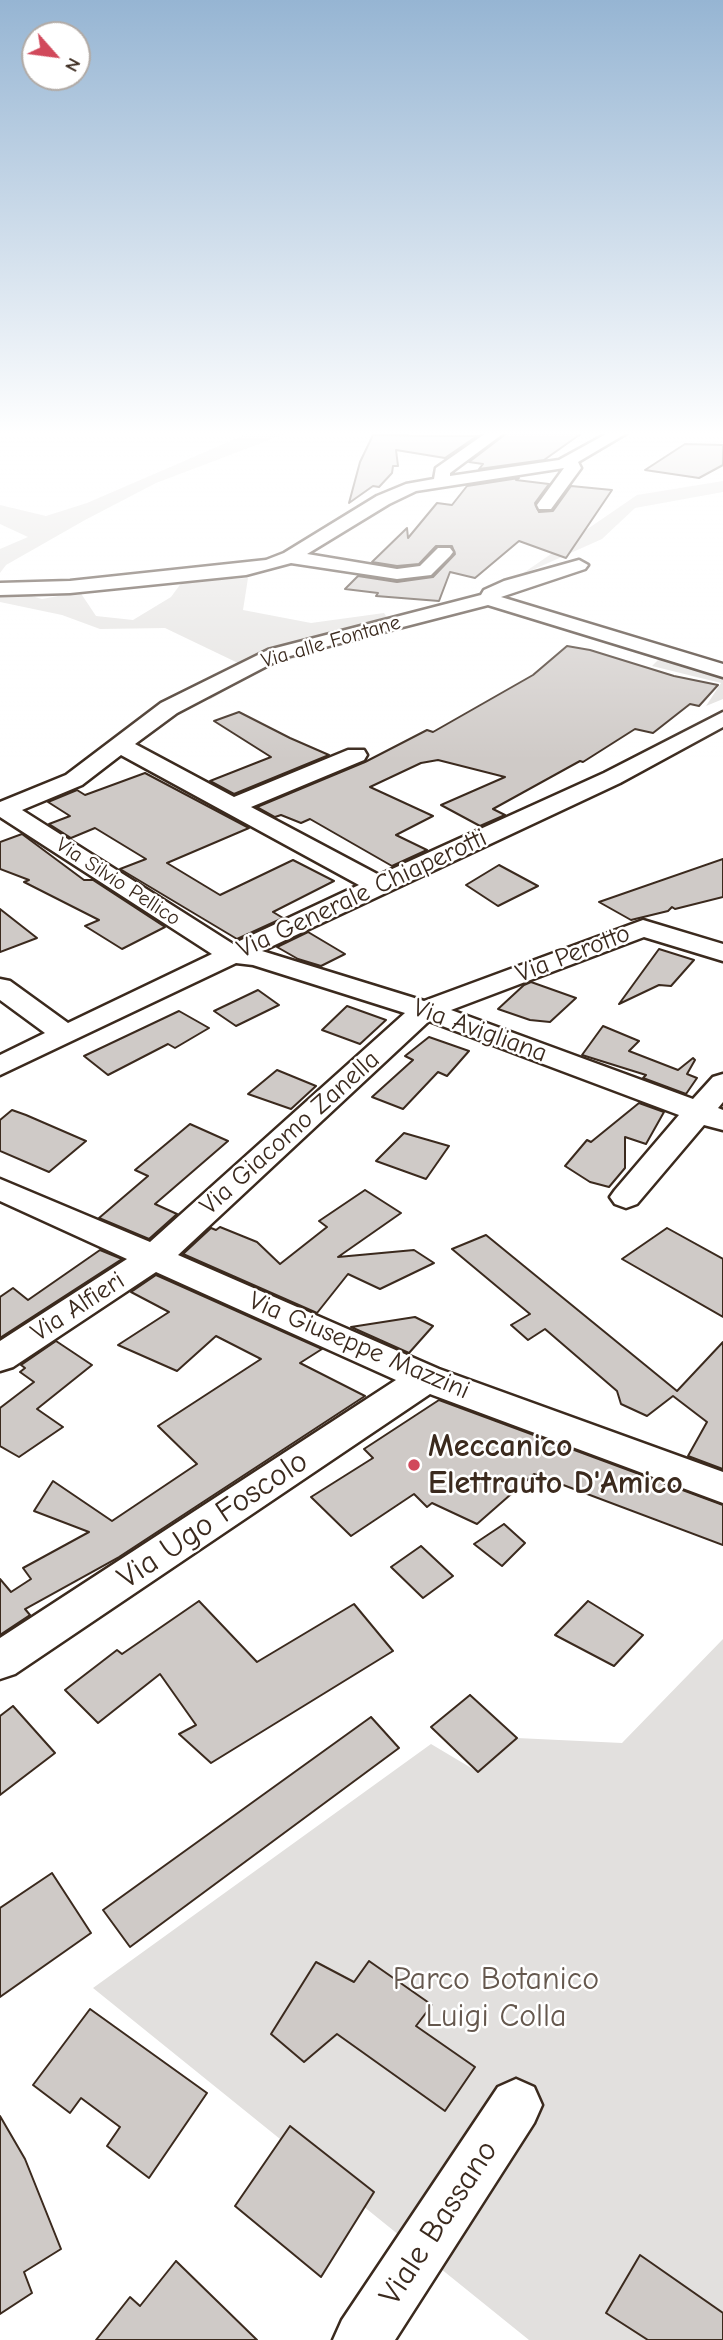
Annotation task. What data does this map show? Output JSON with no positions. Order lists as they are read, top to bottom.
{
  "streets": {
    "street": [
      "Via alle Fontane",
      "Via Silvio Pellico",
      "Via Generale Chiaperotti",
      "Via Perotto",
      "Via Avigliana",
      "Via Giacomo Zanella",
      "Via Alfieri",
      "Via Giuseppe Mazzini",
      "Via Ugo Foscolo",
      "Viale Bassano"
    ]
  },
  "crossings": [
    ["Via alle Fontane", "Via Silvio Pellico"],
    ["Via Silvio Pellico", "Via Generale Chiaperotti"],
    ["Via Silvio Pellico", "Via Avigliana"],
    ["Via Generale Chiaperotti", "Via Avigliana"],
    ["Via Perotto", "Via Avigliana"],
    ["Via Perotto", "Via Giacomo Zanella"],
    ["Via Avigliana", "Via Giacomo Zanella"],
    ["Via Giacomo Zanella", "Via Alfieri"],
    ["Via Giacomo Zanella", "Via Giuseppe Mazzini"],
    ["Via Alfieri", "Via Giuseppe Mazzini"],
    ["Via Giuseppe Mazzini", "Via Ugo Foscolo"]
  ],
  "parks": ["Parco Botanico Luigi Colla"],
  "places": ["Meccanico Elettrauto D'Amico"],
  "north": "bottom right"
}
